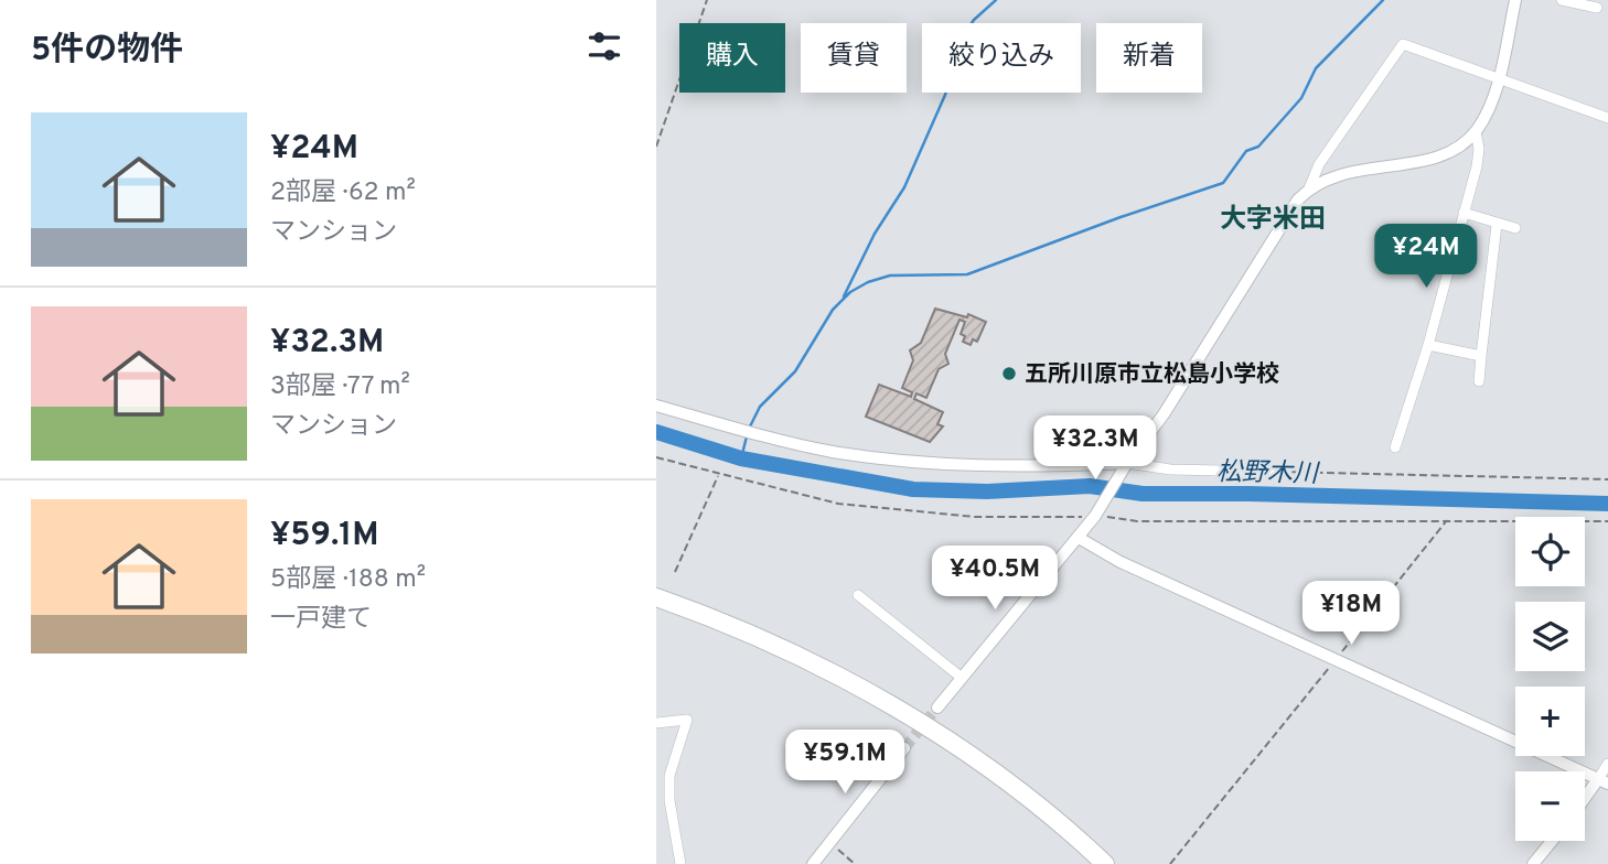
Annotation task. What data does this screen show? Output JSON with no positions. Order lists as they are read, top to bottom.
{
  "districts": ["大字米田"],
  "water": ["松野木川"],
  "places": ["五所川原市立松島小学校"],
  "page": {
    "heading": "5件の物件",
    "chip": [
      "購入",
      "賃貸",
      "絞り込み",
      "新着"
    ],
    "list": [
      {
        "name": "¥24M",
        "note": "2部屋 · 62 m² · マンション"
      },
      {
        "name": "¥32.3M",
        "note": "3部屋 · 77 m² · マンション"
      },
      {
        "name": "¥59.1M",
        "note": "5部屋 · 188 m² · 一戸建て"
      }
    ],
    "price": [
      "¥24M",
      "¥32.3M",
      "¥40.5M",
      "¥18M",
      "¥59.1M"
    ],
    "map_buttons": ["+", "−"]
  }
}
